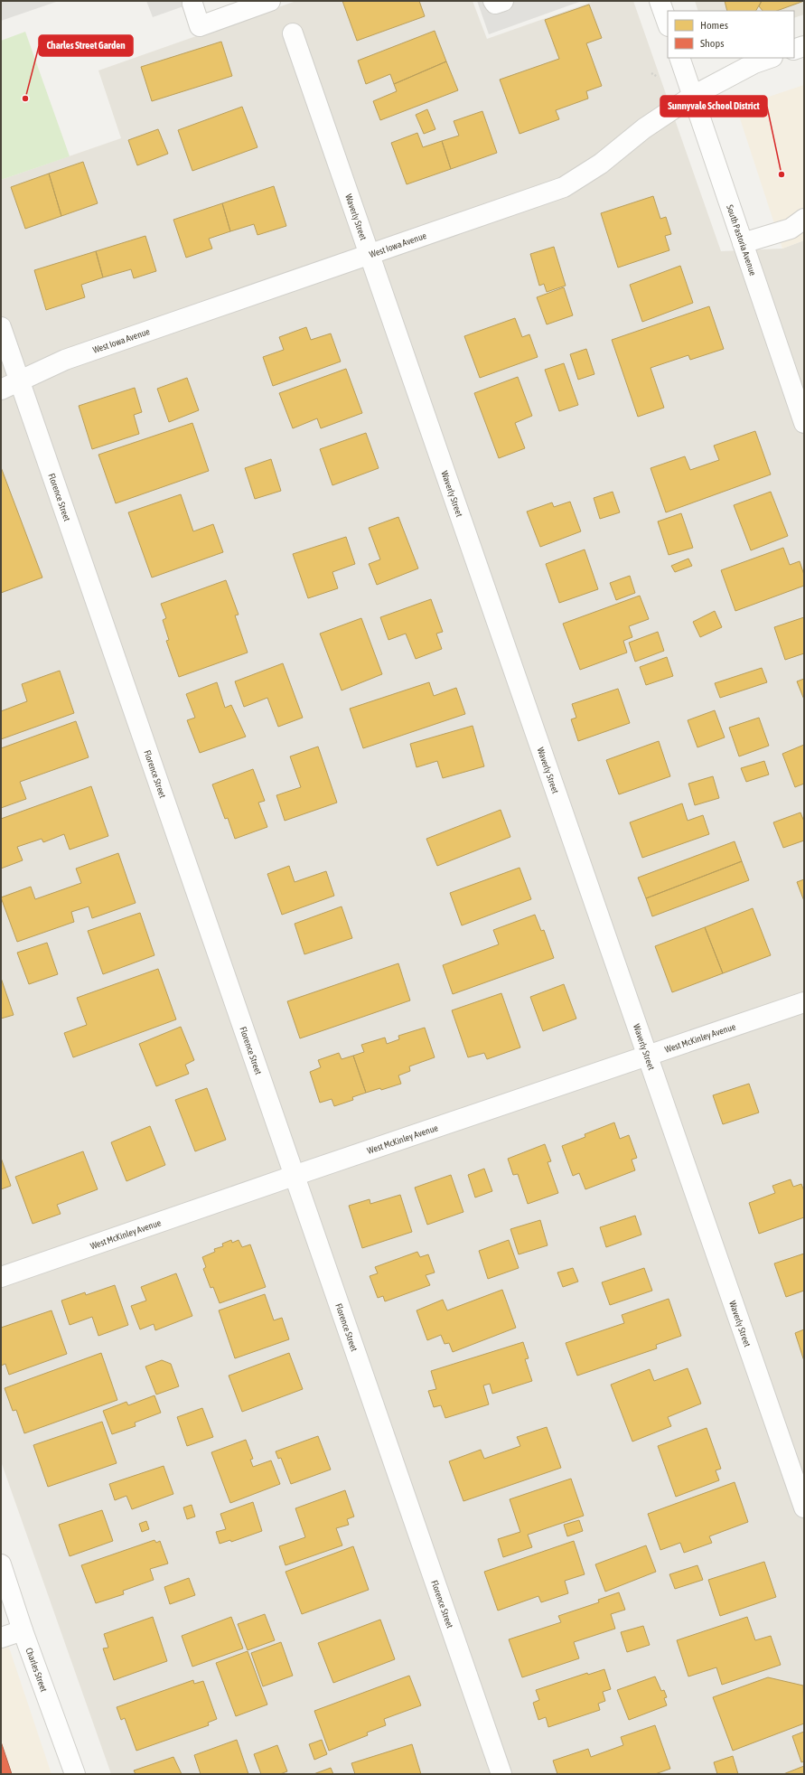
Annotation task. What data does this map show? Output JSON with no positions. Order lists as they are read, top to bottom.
{
  "streets": {
    "street": [
      "Waverly Street",
      "South Pastoria Avenue",
      "West Iowa Avenue",
      "Florence Street",
      "West McKinley Avenue",
      "Charles Street"
    ]
  },
  "crossings": [
    ["Waverly Street", "West Iowa Avenue"],
    ["Waverly Street", "West McKinley Avenue"],
    ["South Pastoria Avenue", "West Iowa Avenue"],
    ["West Iowa Avenue", "Florence Street"],
    ["Florence Street", "West McKinley Avenue"]
  ],
  "places": ["Charles Street Garden", "Sunnyvale School District"],
  "legend": ["Homes", "Shops"]
}
